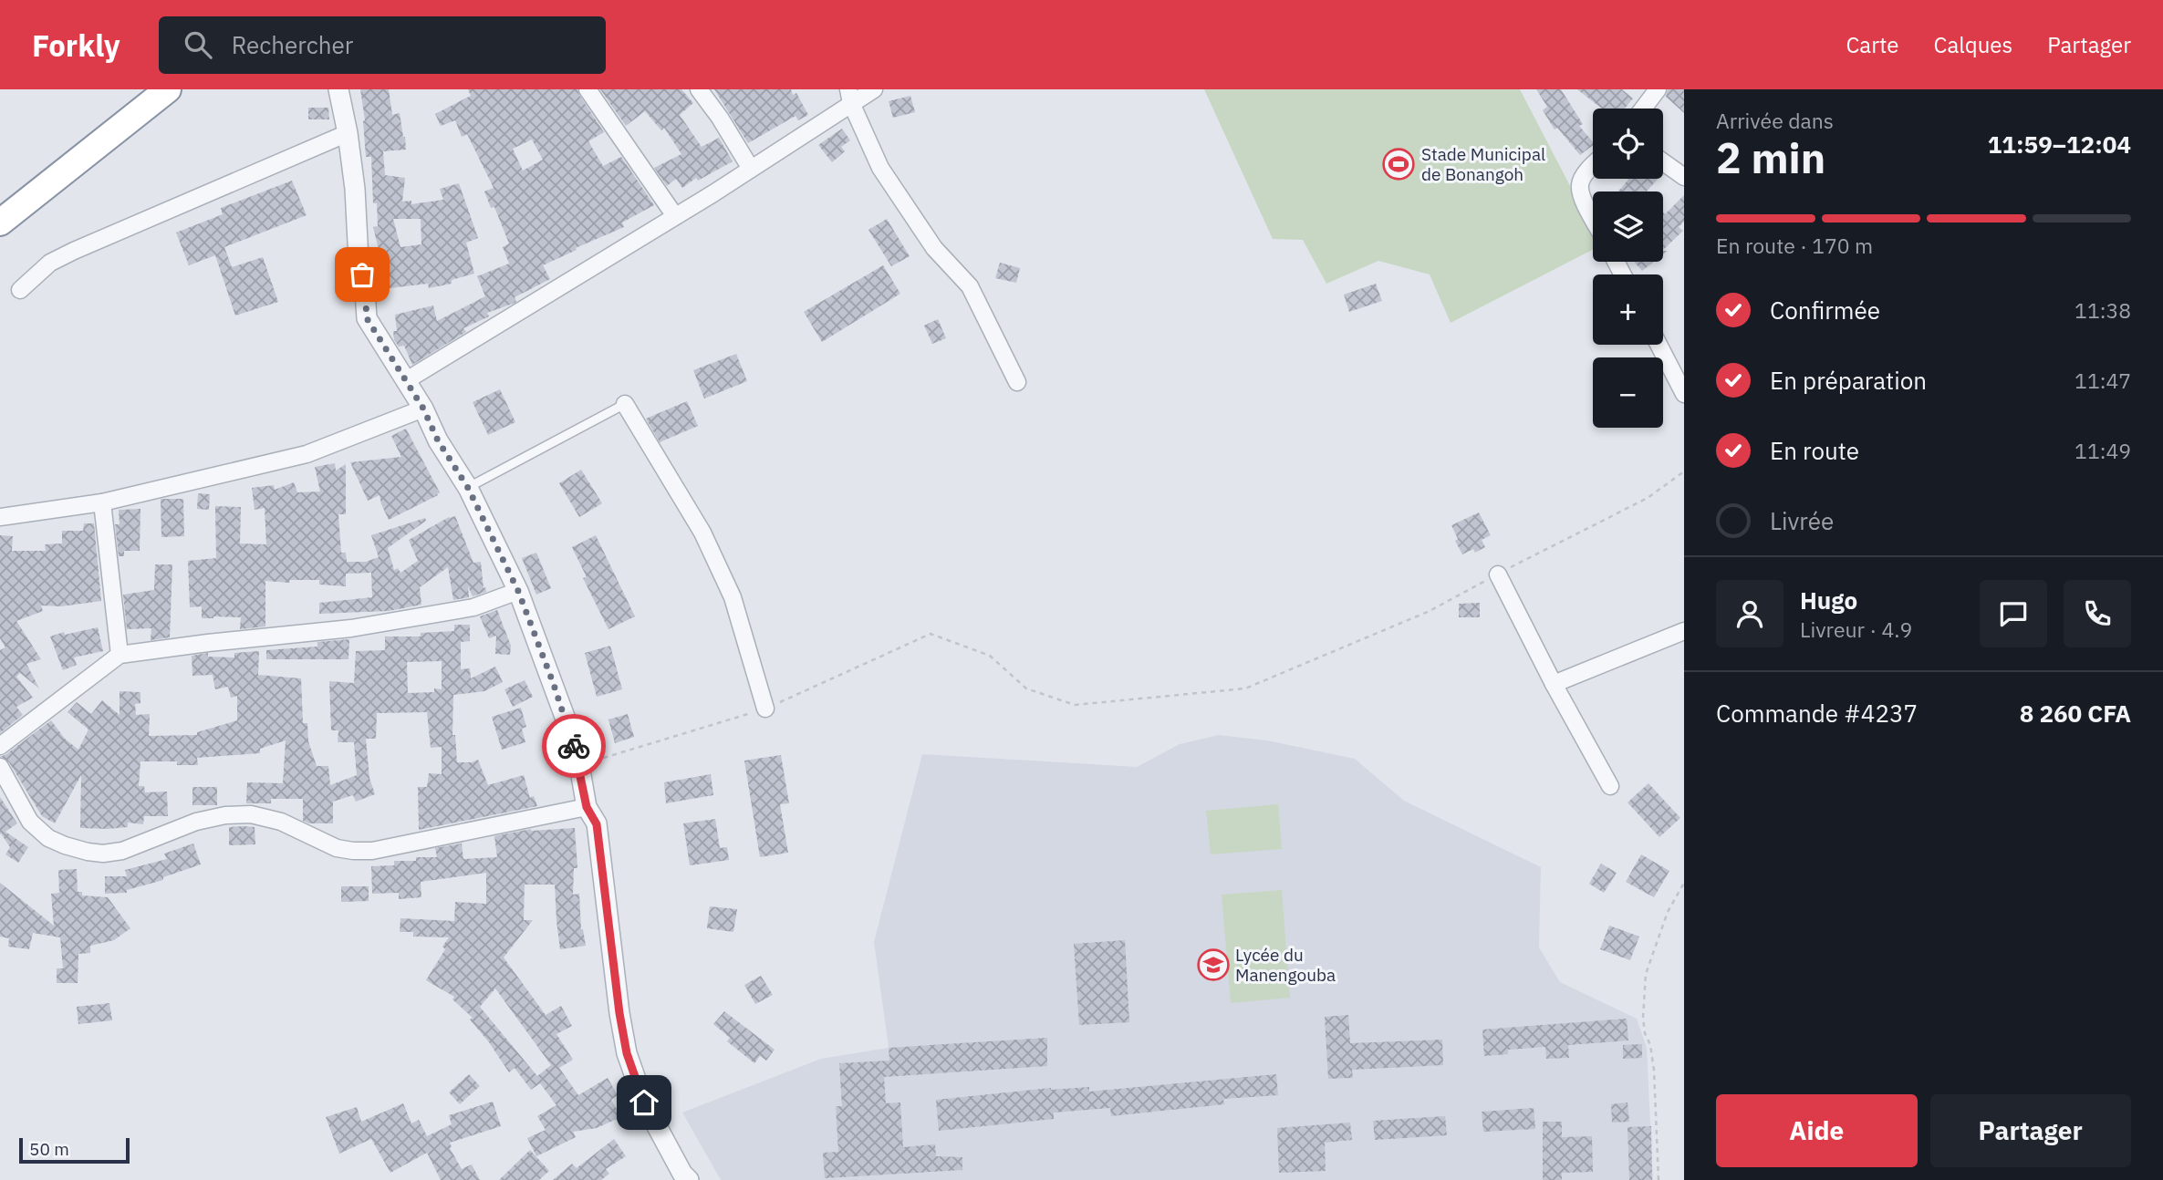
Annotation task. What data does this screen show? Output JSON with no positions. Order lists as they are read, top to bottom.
{
  "places": {
    "sports": ["Stade Municipal de Bonangoh"],
    "school or university": ["Lycée du Manengouba"]
  },
  "scale_bar": "50 m",
  "page": {
    "header": "Forkly",
    "search": "Rechercher",
    "nav": ["Carte", "Calques", "Partager"],
    "heading": ["2 min", "Arrivée dans", "11:59–12:04"],
    "panel": [
      "Hugo",
      "Livreur · 4.9",
      "Commande #4237",
      "8 260 CFA"
    ],
    "map_buttons": ["+", "−"],
    "bar": "En route · 170 m",
    "list": [
      ["Confirmée", "11:38"],
      ["En préparation", "11:47"],
      ["En route", "11:49"],
      "Livrée"
    ],
    "buttons": ["Aide", "Partager"],
    "scale": "50 m"
  }
}
